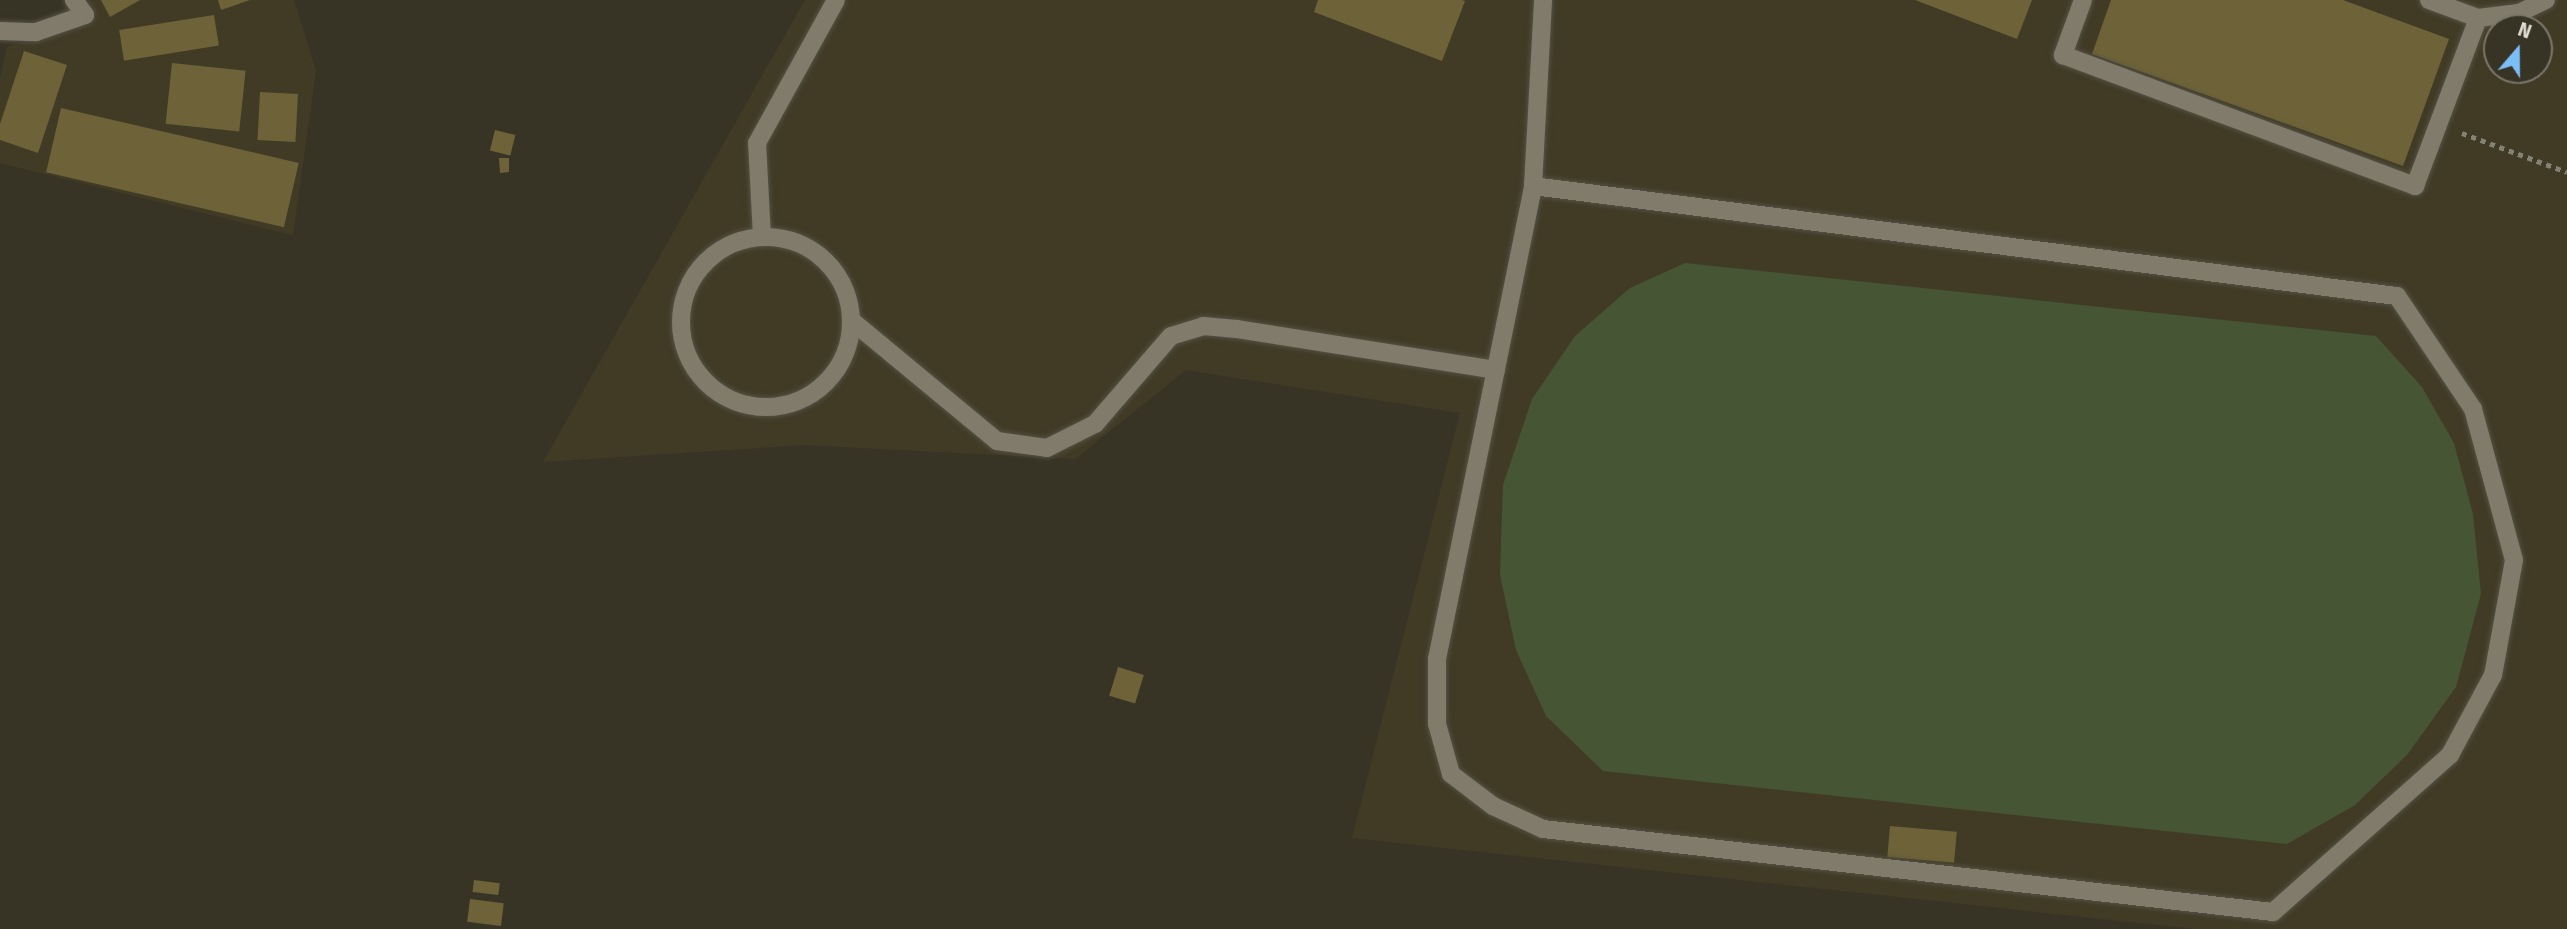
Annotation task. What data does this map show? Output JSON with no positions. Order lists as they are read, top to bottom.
{
  "north": "top"
}
